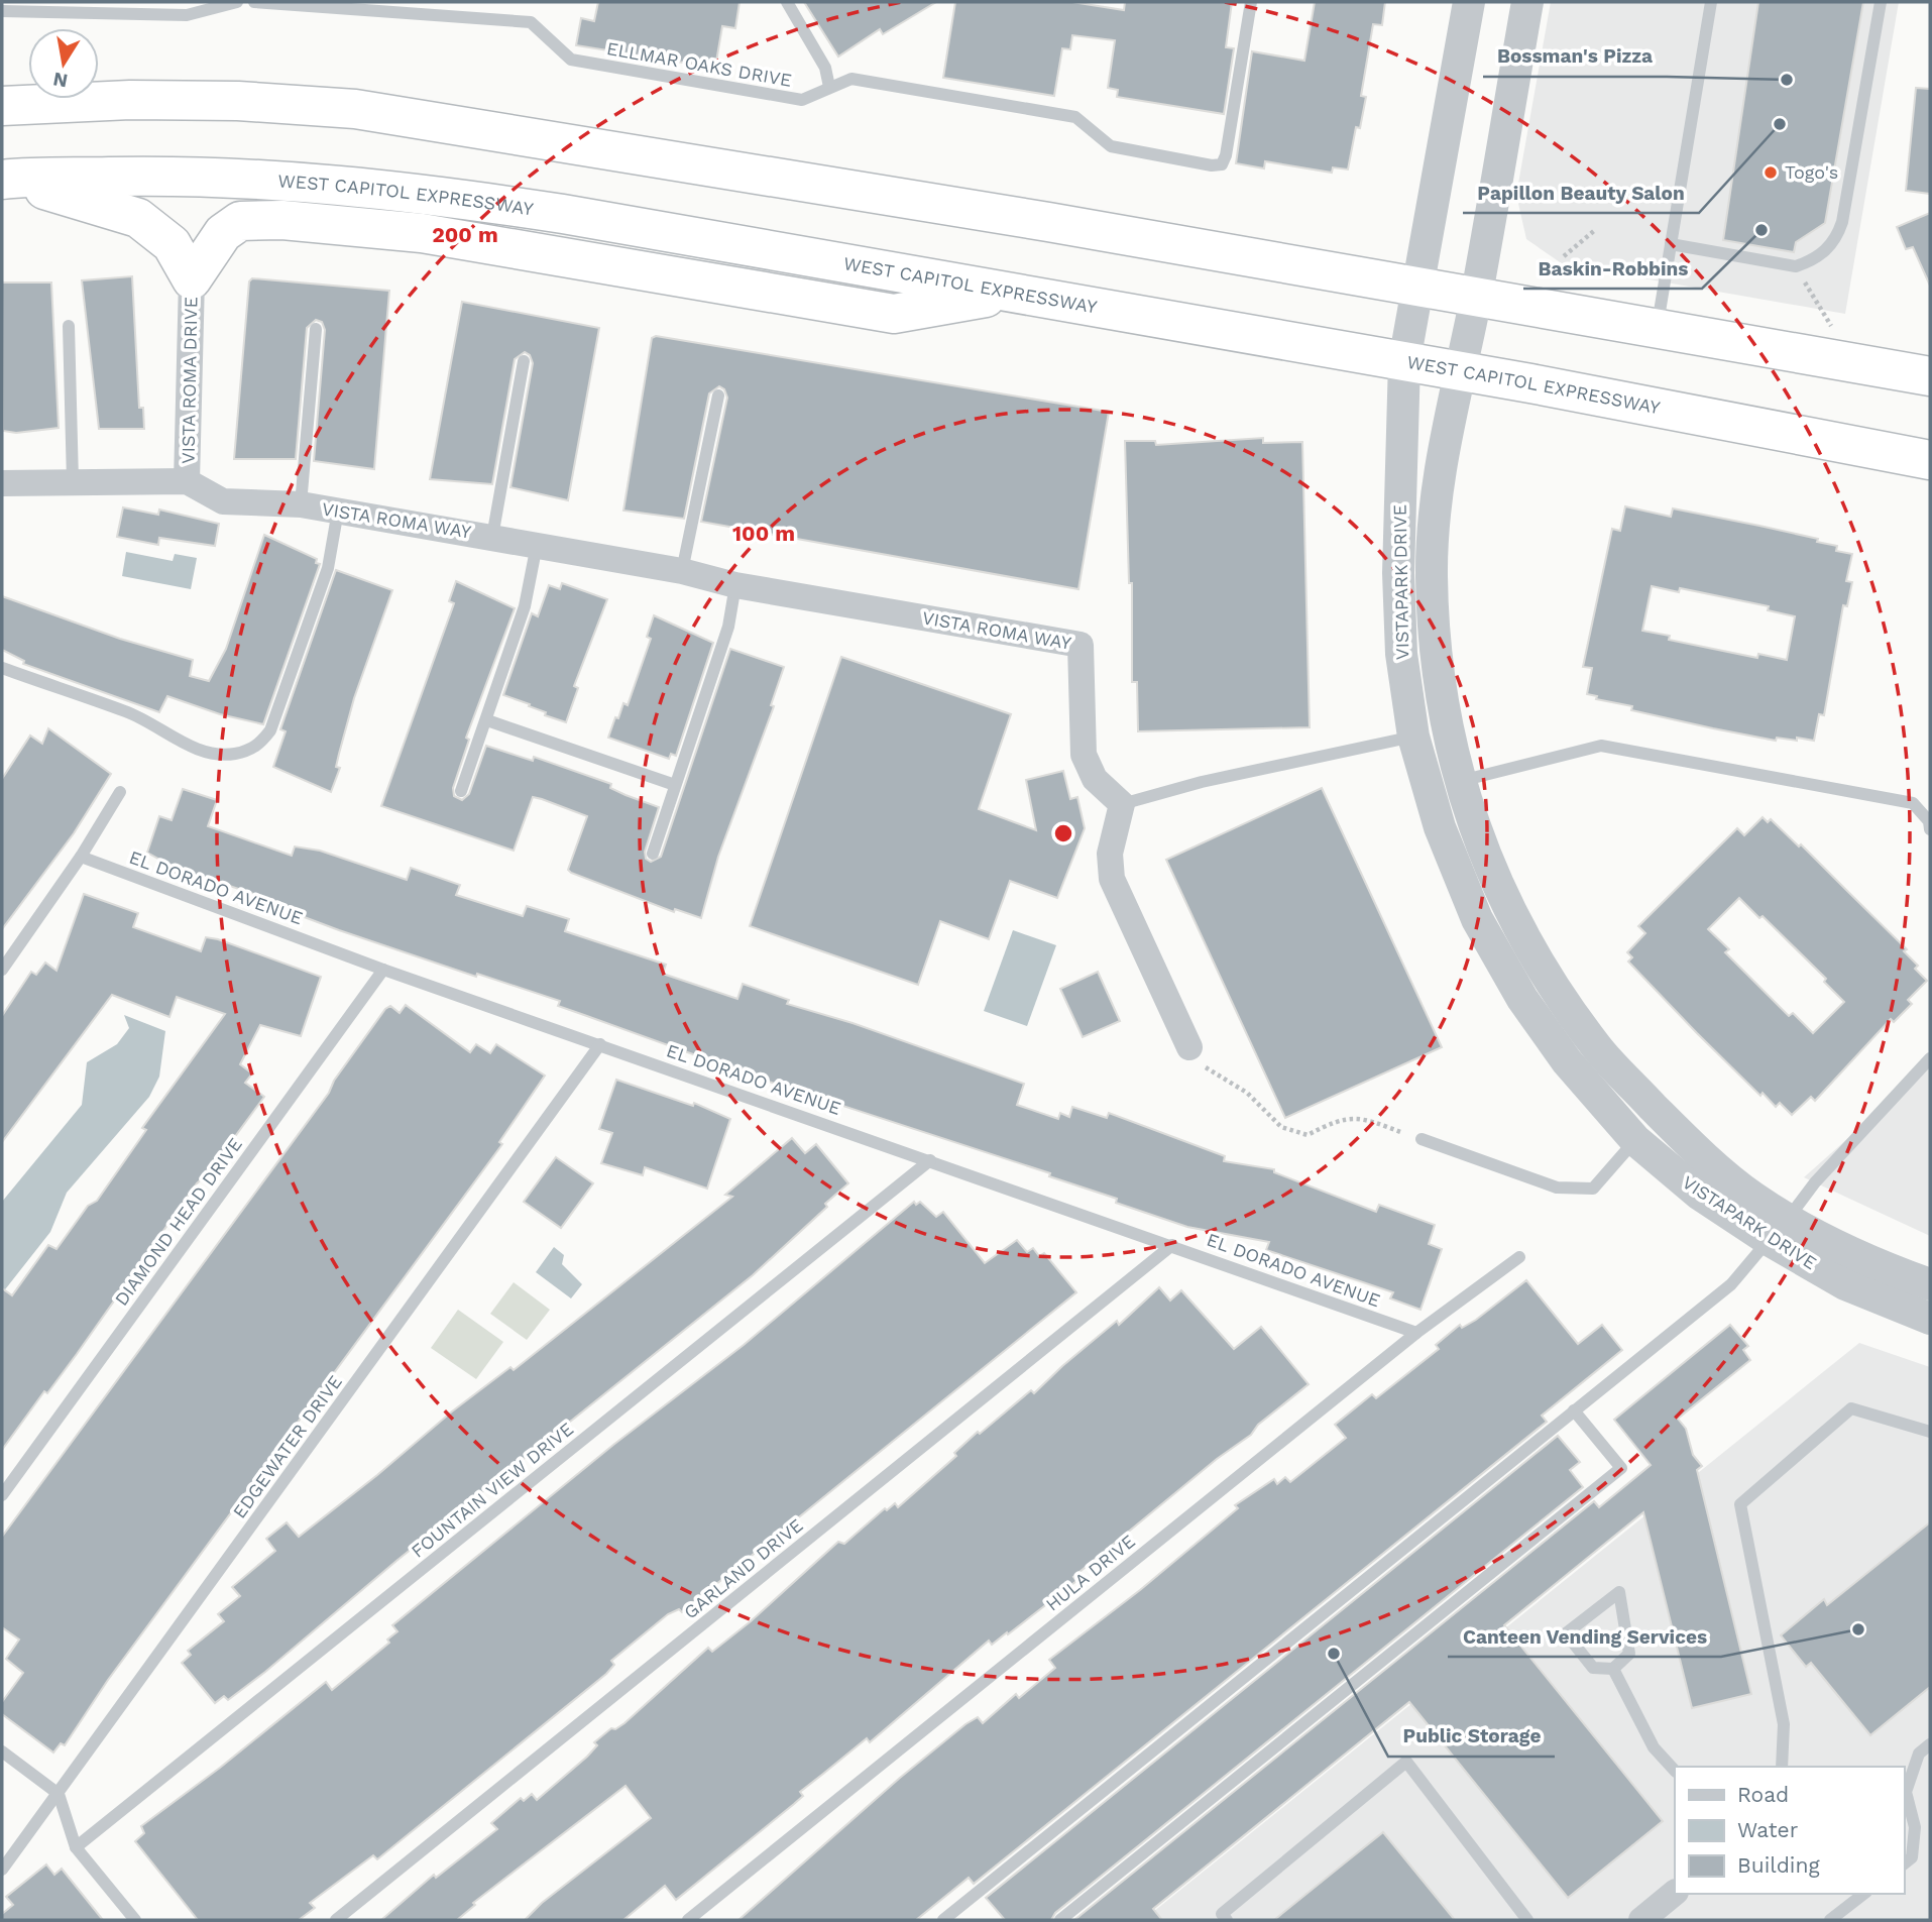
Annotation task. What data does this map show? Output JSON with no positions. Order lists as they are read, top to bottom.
{
  "streets": {
    "highway": ["WEST CAPITOL EXPRESSWAY"],
    "street": ["VISTA ROMA DRIVE", "VISTA ROMA WAY", "VISTAPARK DRIVE"],
    "lane": [
      "ELLMAR OAKS DRIVE",
      "EL DORADO AVENUE",
      "DIAMOND HEAD DRIVE",
      "EDGEWATER DRIVE",
      "FOUNTAIN VIEW DRIVE",
      "GARLAND DRIVE",
      "HULA DRIVE"
    ]
  },
  "crossings": [
    ["WEST CAPITOL EXPRESSWAY", "VISTAPARK DRIVE"],
    ["VISTA ROMA DRIVE", "VISTA ROMA WAY"],
    ["EL DORADO AVENUE", "DIAMOND HEAD DRIVE"],
    ["EL DORADO AVENUE", "EDGEWATER DRIVE"],
    ["EL DORADO AVENUE", "FOUNTAIN VIEW DRIVE"],
    ["EL DORADO AVENUE", "GARLAND DRIVE"],
    ["EL DORADO AVENUE", "HULA DRIVE"]
  ],
  "places": [
    "Bossman's Pizza",
    "Papillon Beauty Salon",
    "Togo's",
    "Baskin-Robbins",
    "Canteen Vending Services",
    "Public Storage"
  ],
  "legend": ["Road", "Water", "Building"],
  "north": "bottom",
  "rings": ["200 m", "100 m"]
}
